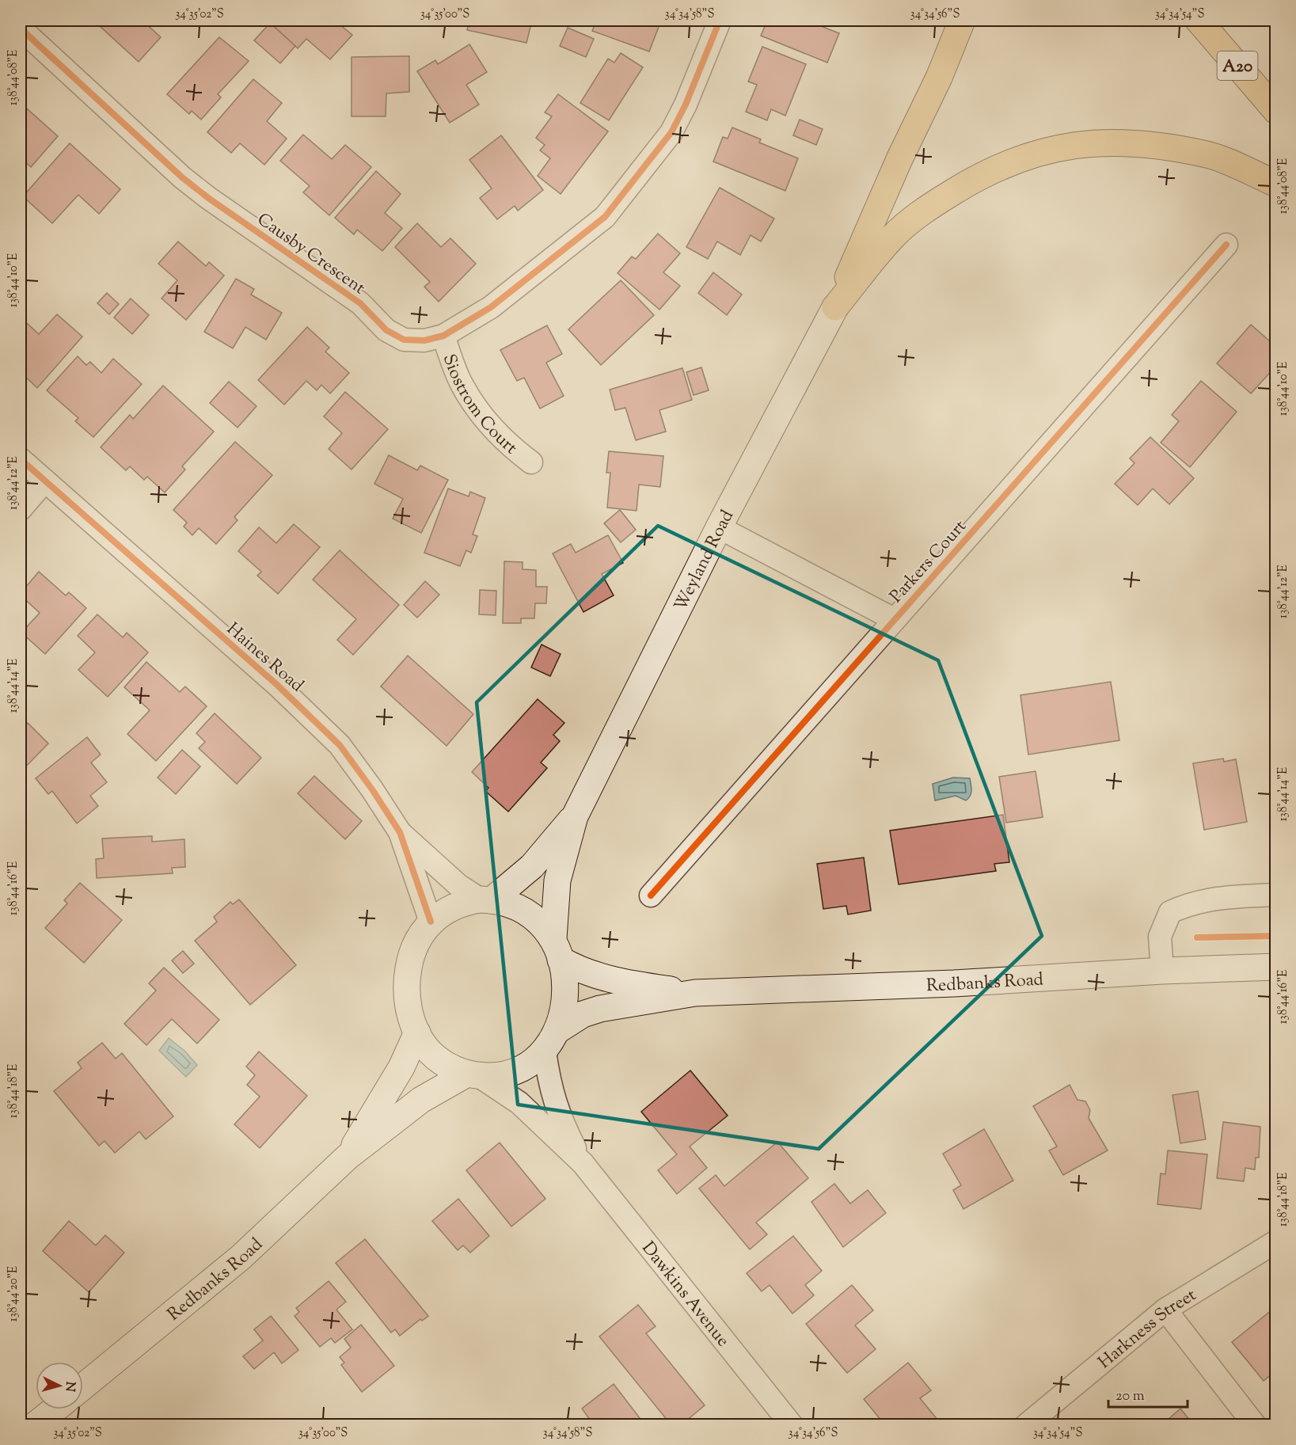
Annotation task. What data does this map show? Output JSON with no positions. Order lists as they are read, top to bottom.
{
  "streets": {
    "highway": ["A20"],
    "main road": ["Weyland Road", "Redbanks Road"],
    "street": [
      "Causby Crescent",
      "Siostrom Court",
      "Parkers Court",
      "Haines Road",
      "Dawkins Avenue",
      "Harkness Street"
    ]
  },
  "crossings": [
    ["Causby Crescent", "Siostrom Court"],
    ["Weyland Road", "Parkers Court"],
    ["Weyland Road", "Haines Road"],
    ["Weyland Road", "Redbanks Road"],
    ["Weyland Road", "Dawkins Avenue"],
    ["Haines Road", "Redbanks Road"],
    ["Haines Road", "Dawkins Avenue"],
    ["Redbanks Road", "Dawkins Avenue"]
  ],
  "scale_bar": "20 m",
  "north": "right",
  "coordinates": [
    "34°35'02\"S",
    "34°35'00\"S",
    "34°34'58\"S",
    "34°34'56\"S",
    "34°34'54\"S",
    "138°44'08\"E",
    "138°44'10\"E",
    "138°44'12\"E",
    "138°44'14\"E",
    "138°44'16\"E",
    "138°44'18\"E",
    "138°44'20\"E"
  ]
}
